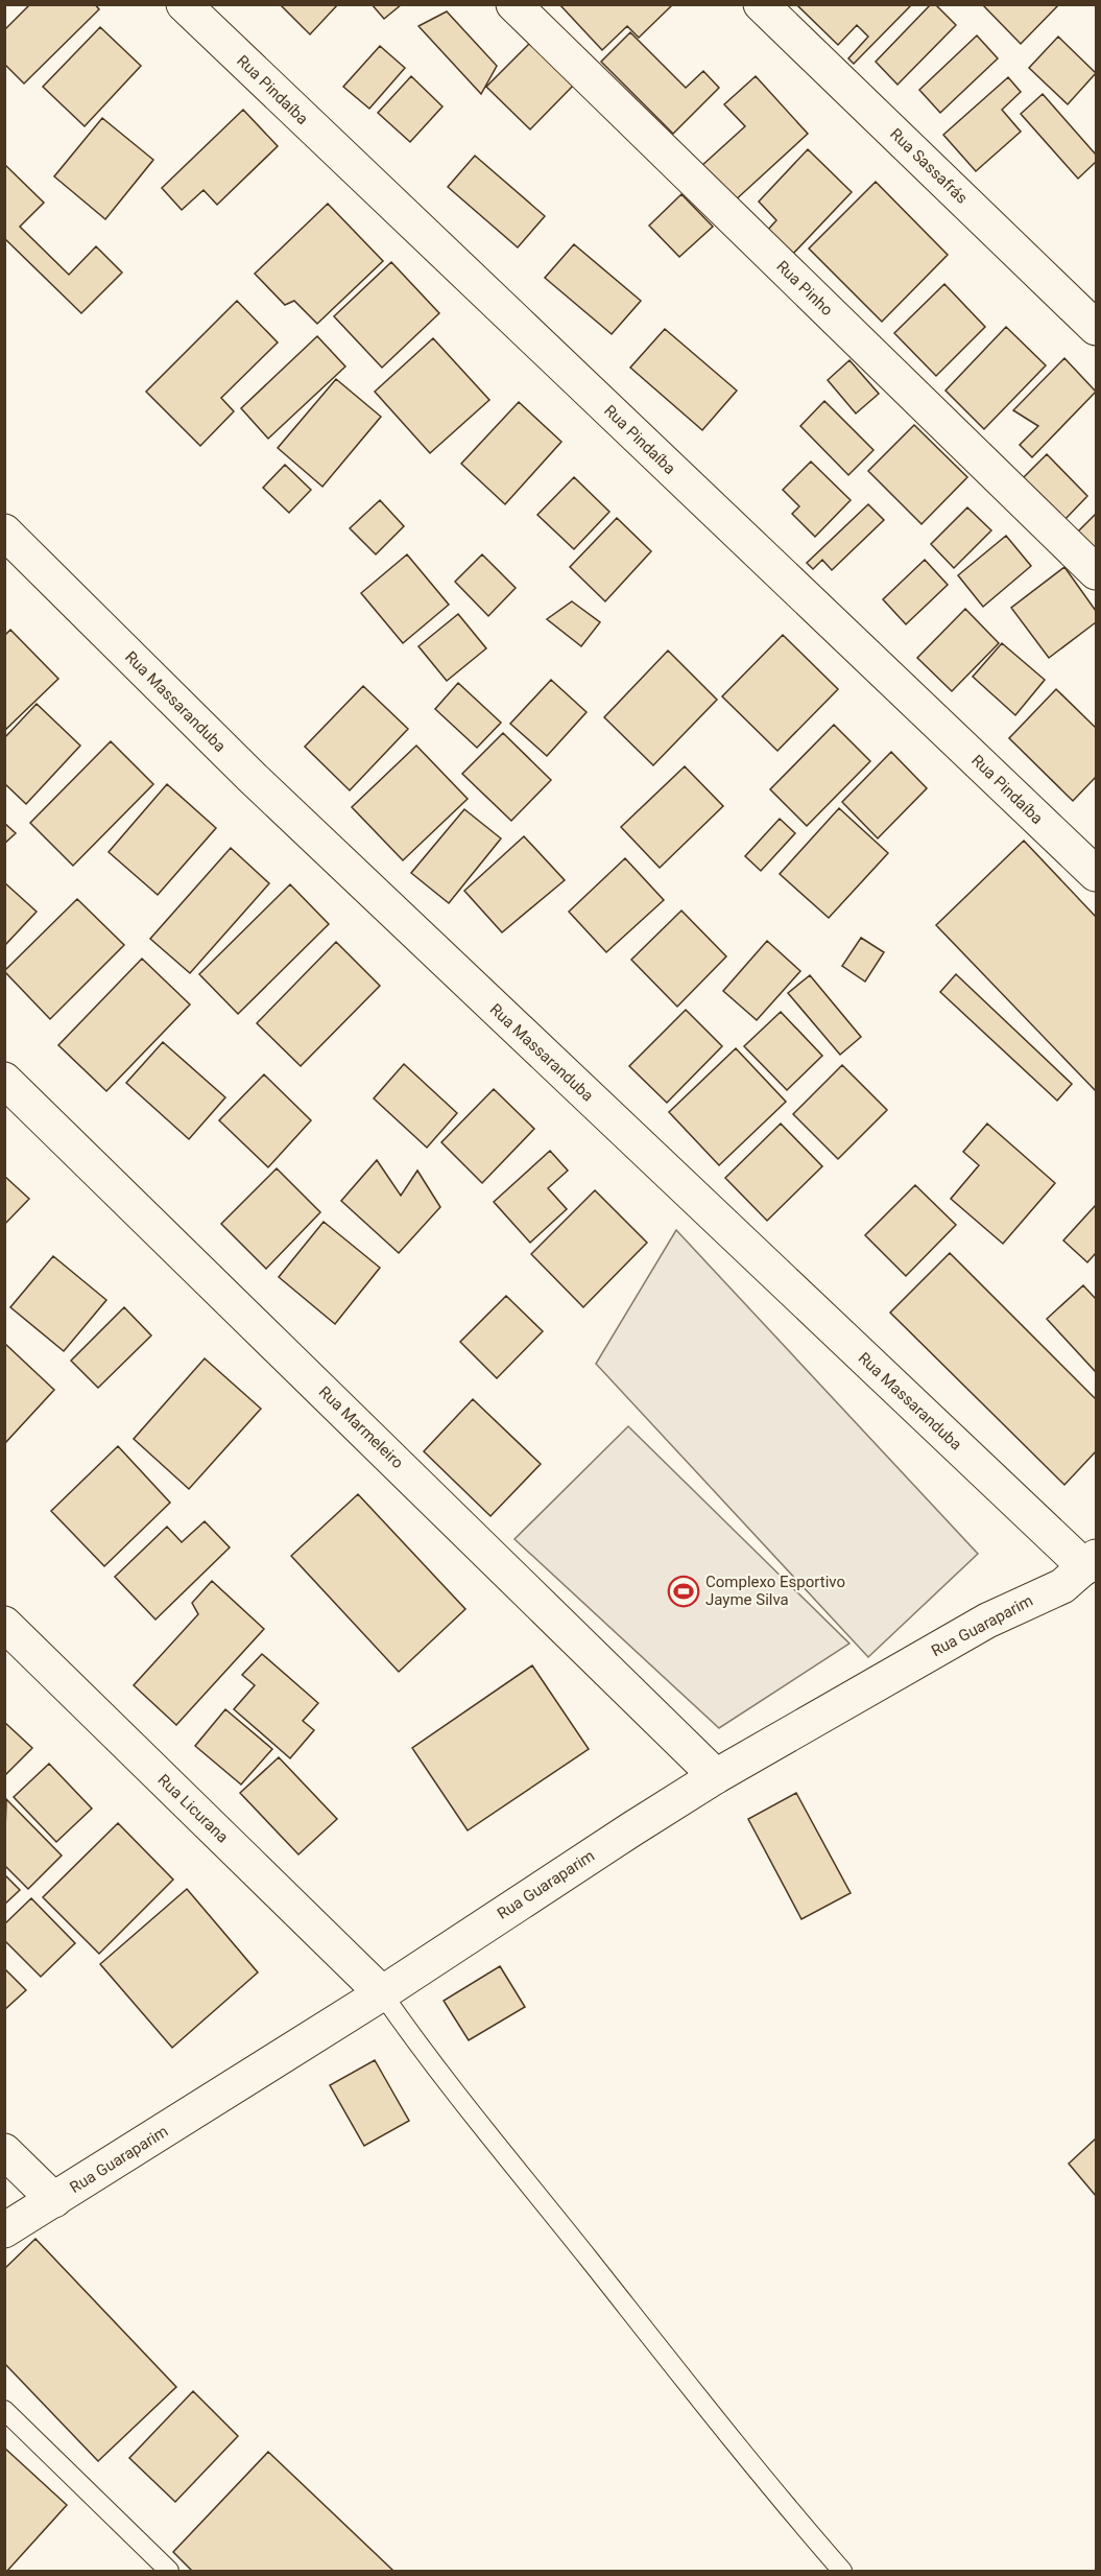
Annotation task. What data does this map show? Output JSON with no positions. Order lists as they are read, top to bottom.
{
  "streets": {
    "street": [
      "Rua Pindaíba",
      "Rua Sassafrás",
      "Rua Pinho",
      "Rua Massaranduba",
      "Rua Marmeleiro",
      "Rua Guaraparim",
      "Rua Licurana"
    ]
  },
  "crossings": [
    ["Rua Massaranduba", "Rua Guaraparim"],
    ["Rua Marmeleiro", "Rua Guaraparim"],
    ["Rua Guaraparim", "Rua Licurana"]
  ],
  "places": {
    "sports": ["Complexo Esportivo Jayme Silva"]
  }
}
